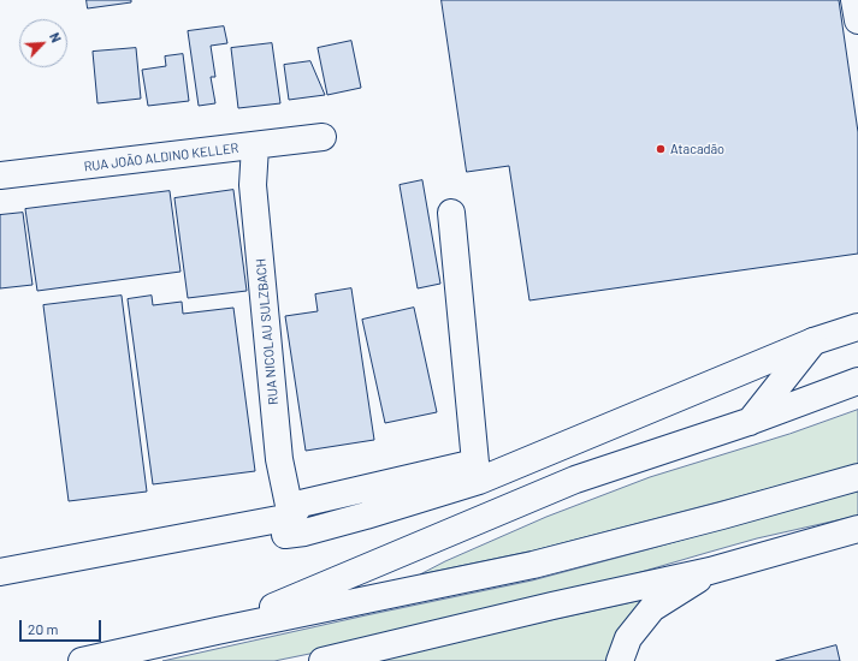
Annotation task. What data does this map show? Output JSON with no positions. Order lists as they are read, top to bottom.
{
  "streets": {
    "main road": ["RUA JOÃO ALDINO KELLER", "RUA NICOLAU SULZBACH"]
  },
  "crossings": [
    ["RUA JOÃO ALDINO KELLER", "RUA NICOLAU SULZBACH"]
  ],
  "places": ["Atacadão"],
  "scale_bar": "20 m",
  "north": "top right"
}
